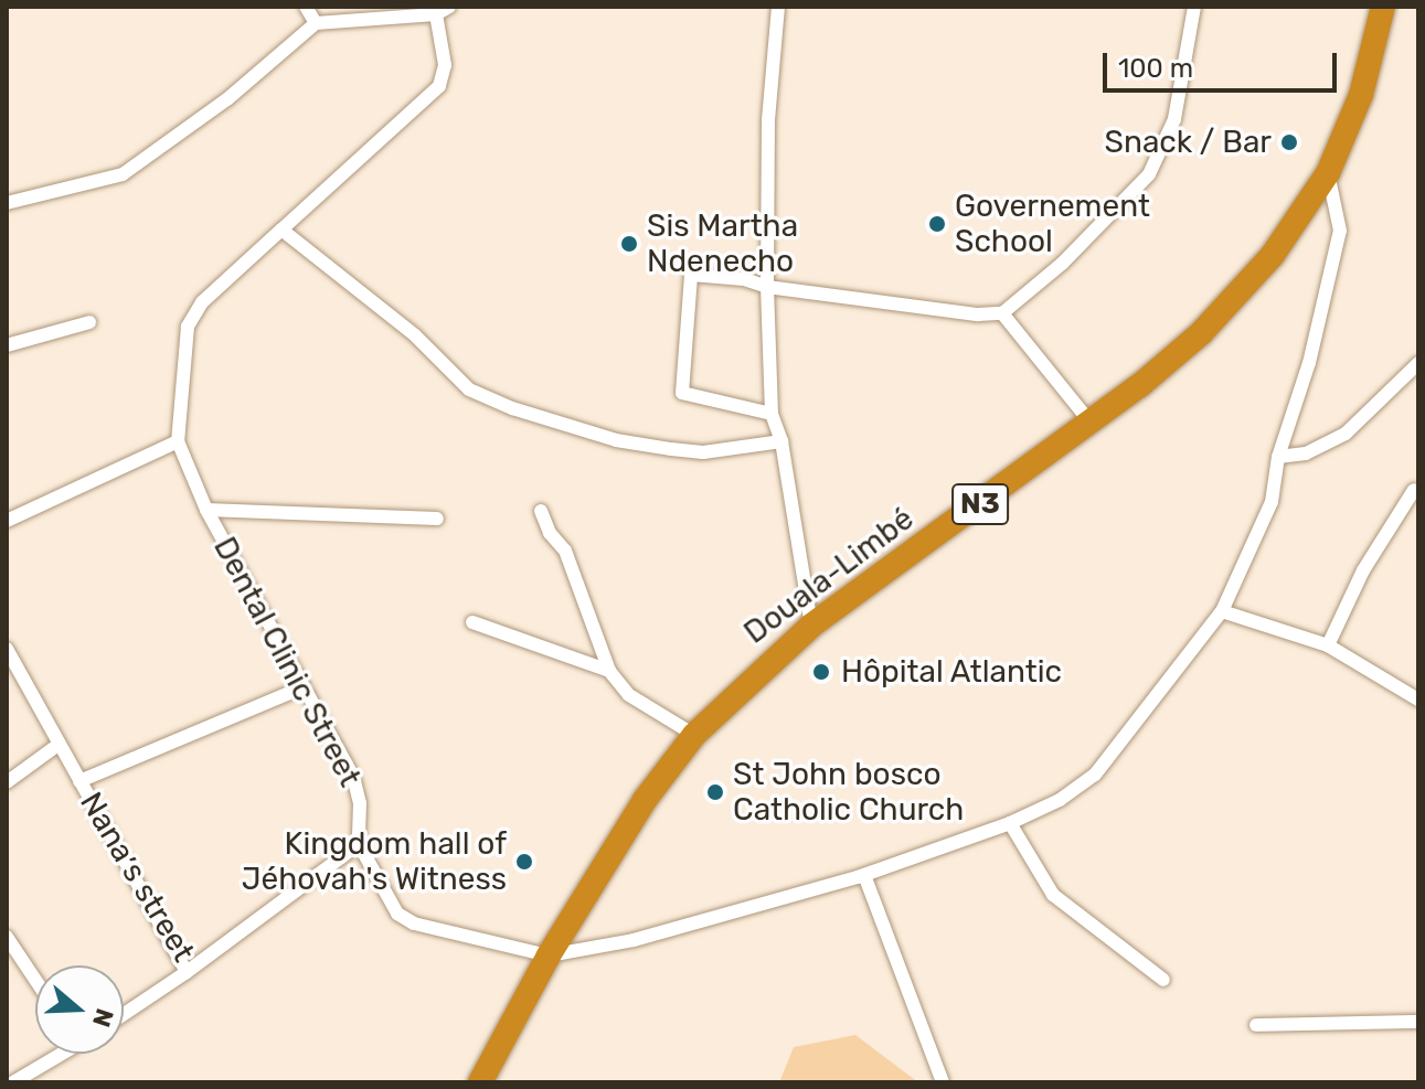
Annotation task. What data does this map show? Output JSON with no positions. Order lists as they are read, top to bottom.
{
  "streets": {
    "highway": ["N3", "Douala-Limbé"],
    "street": ["Dental Clinic Street", "Nana׳s street"]
  },
  "crossings": [
    ["Douala-Limbé", "Dental Clinic Street"],
    ["Dental Clinic Street", "Nana׳s street"]
  ],
  "places": [
    "Snack / Bar",
    "Governement School",
    "Sis Martha Ndenecho",
    "Hôpital Atlantic",
    "St John bosco Catholic Church",
    "Kingdom hall of Jéhovah's Witness"
  ],
  "scale_bar": "100 m",
  "north": "right"
}
